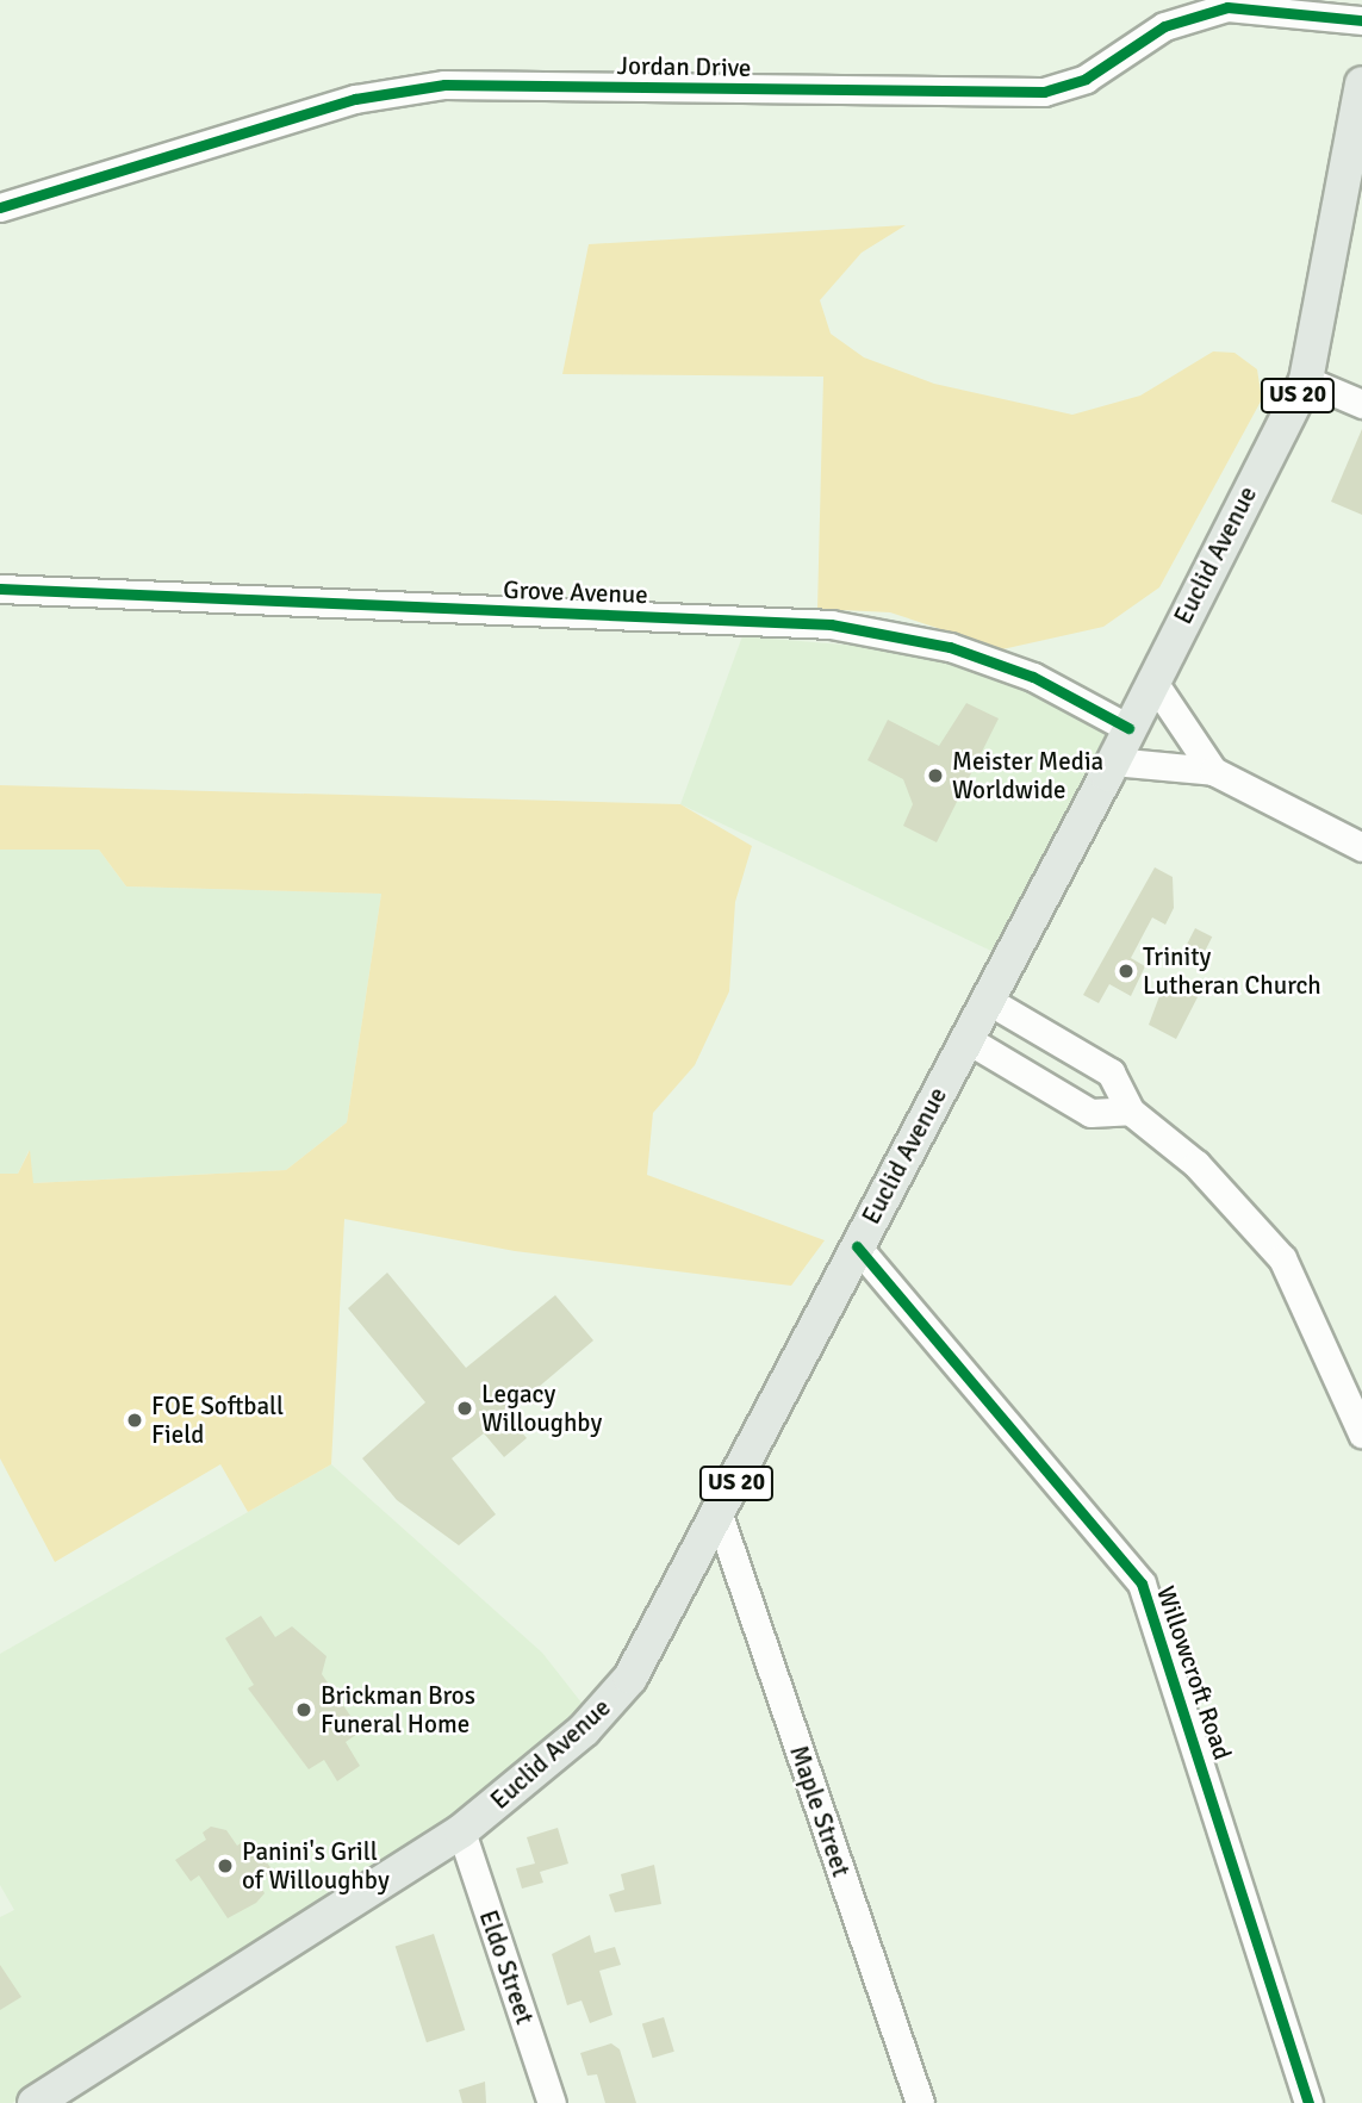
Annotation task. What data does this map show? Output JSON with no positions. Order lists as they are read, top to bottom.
{
  "streets": {
    "main road": ["US 20", "Euclid Avenue"],
    "street": [
      "Jordan Drive",
      "Grove Avenue",
      "Willowcroft Road",
      "Maple Street",
      "Eldo Street"
    ]
  },
  "crossings": [
    ["Euclid Avenue", "Grove Avenue"],
    ["Euclid Avenue", "Willowcroft Road"],
    ["Euclid Avenue", "Maple Street"],
    ["Euclid Avenue", "Eldo Street"]
  ],
  "places": [
    "Meister Media Worldwide",
    "Trinity Lutheran Church",
    "Legacy Willoughby",
    "FOE Softball Field",
    "Brickman Bros Funeral Home",
    "Panini's Grill of Willoughby"
  ]
}
